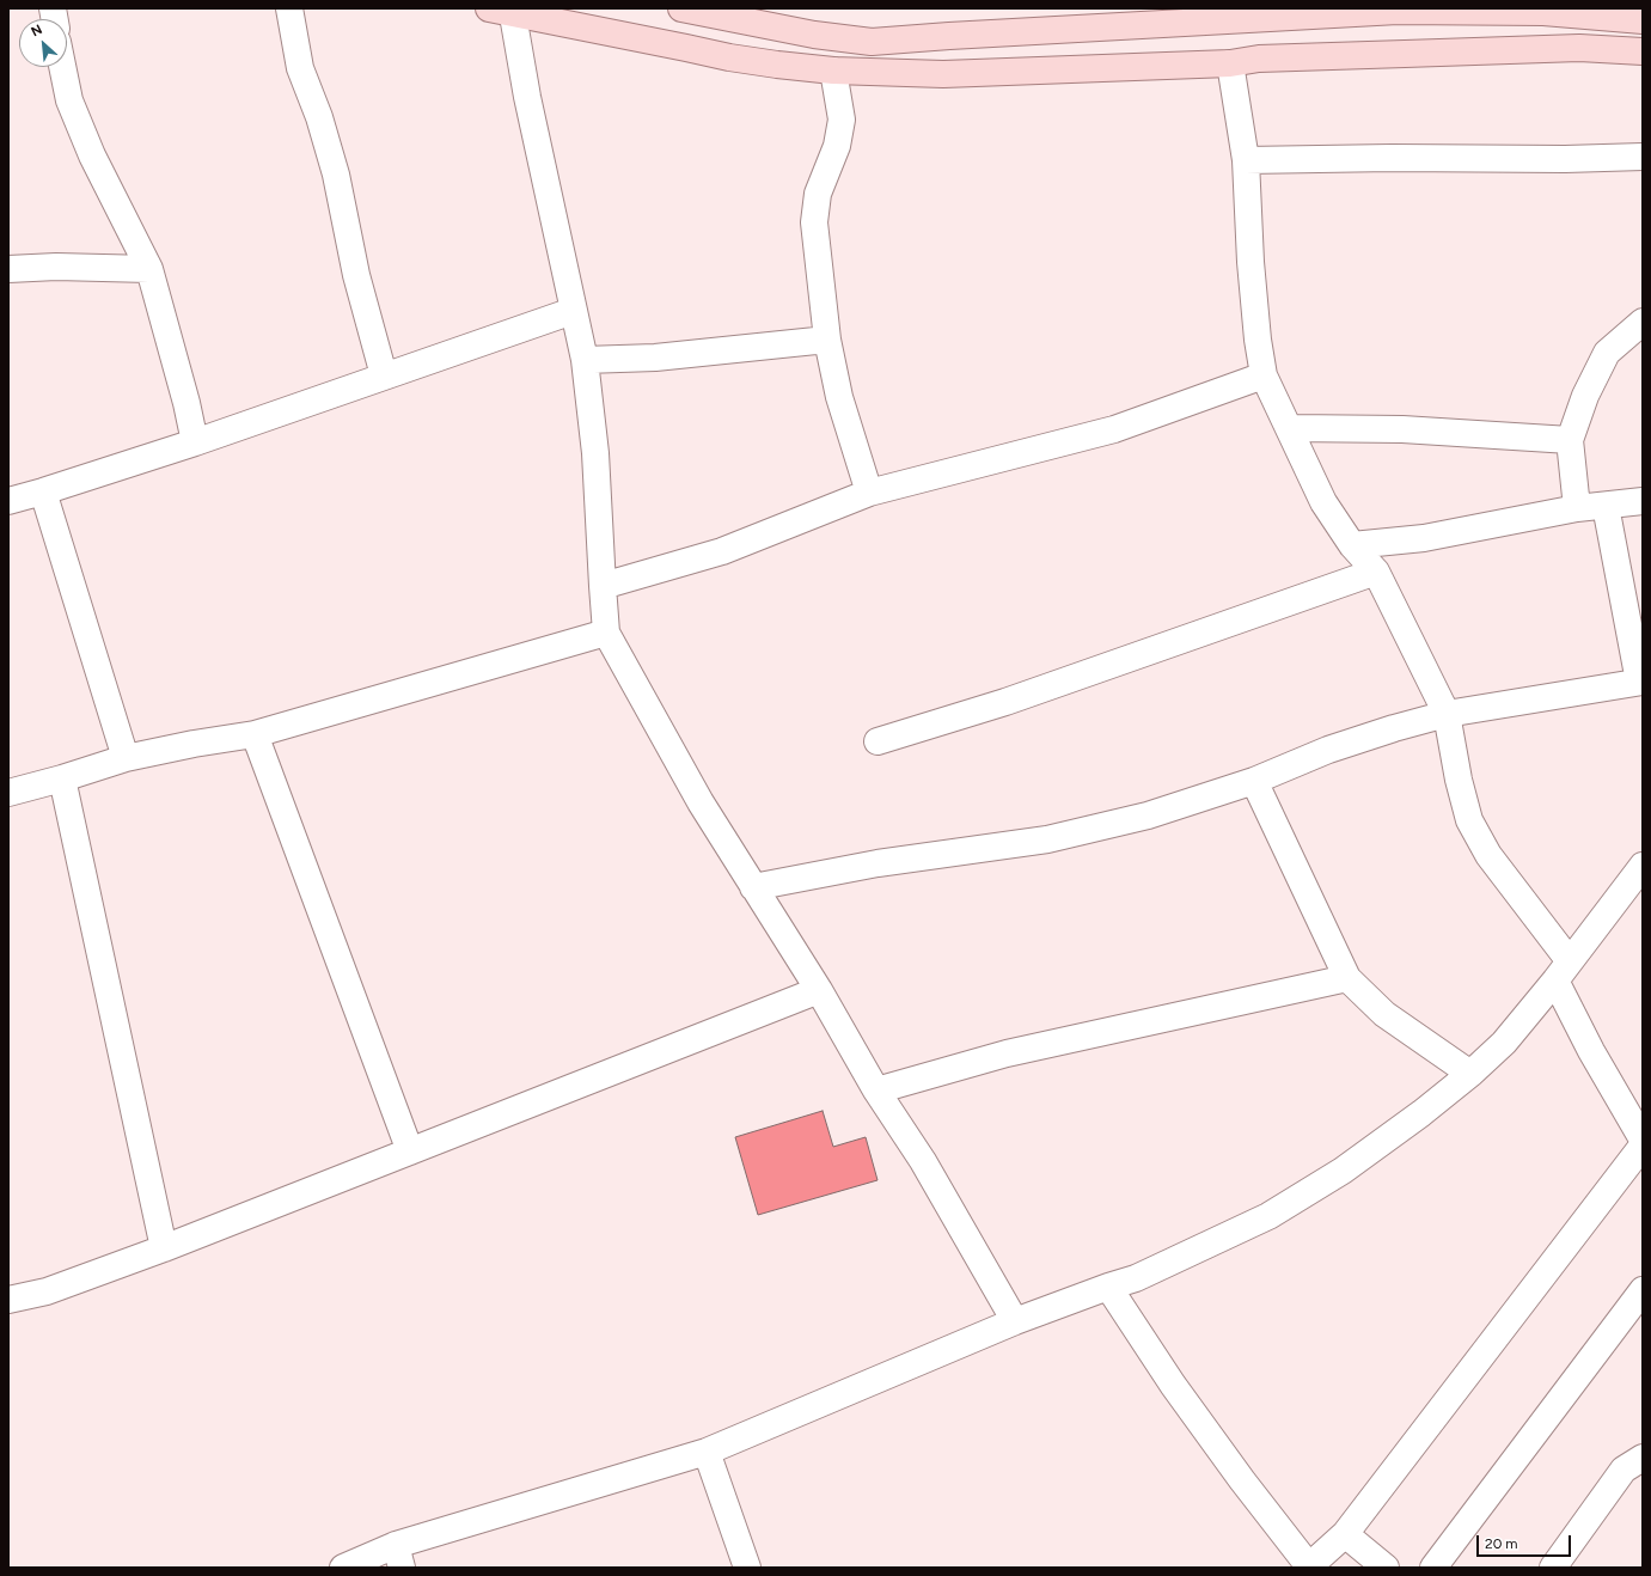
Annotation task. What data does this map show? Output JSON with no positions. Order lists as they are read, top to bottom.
{
  "scale_bar": "20 m",
  "north": "top left"
}
